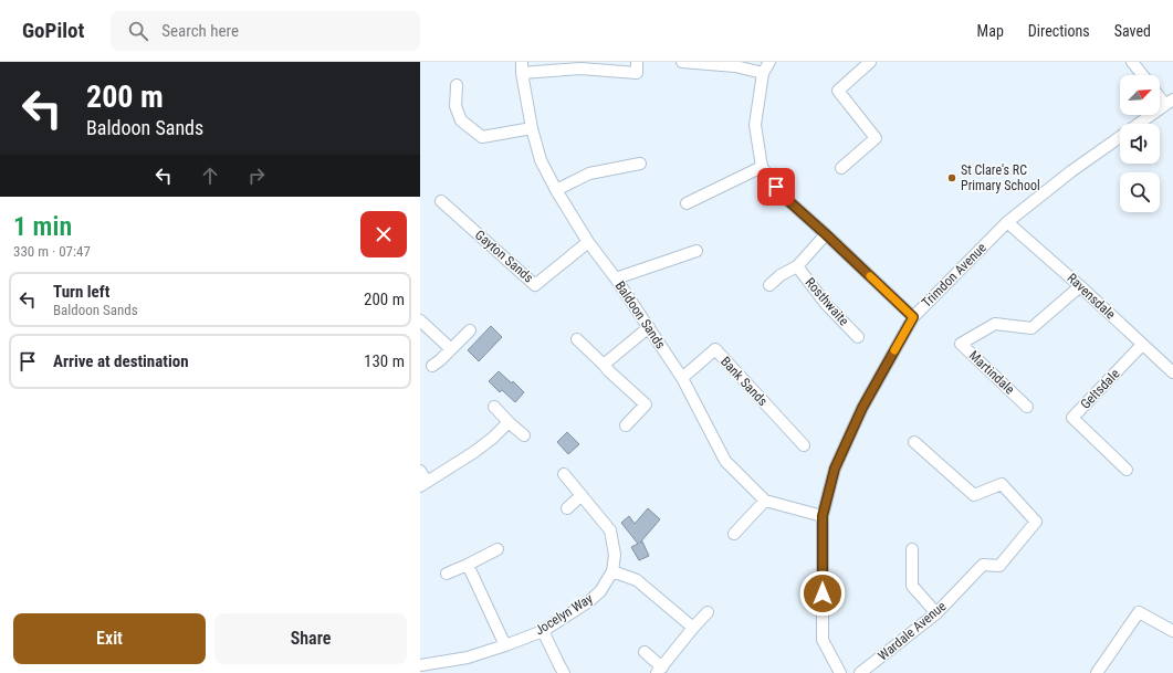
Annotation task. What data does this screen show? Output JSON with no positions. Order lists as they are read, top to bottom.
{
  "streets": {
    "street": [
      "Gayton Sands",
      "Trimdon Avenue",
      "Ravensdale",
      "Rosthwaite",
      "Baldoon Sands",
      "Martindale",
      "Bank Sands",
      "Geltsdale",
      "Jocelyn Way",
      "Wardale Avenue"
    ]
  },
  "crossings": [
    ["Gayton Sands", "Baldoon Sands"],
    ["Trimdon Avenue", "Ravensdale"],
    ["Trimdon Avenue", "Baldoon Sands"],
    ["Ravensdale", "Martindale"],
    ["Ravensdale", "Geltsdale"],
    ["Baldoon Sands", "Bank Sands"]
  ],
  "places": ["St Clare's RC Primary School"],
  "north": "top right",
  "page": {
    "header": "GoPilot",
    "search": "Search here",
    "nav": ["Map", "Directions", "Saved"],
    "turn": ["200 m", "Baldoon Sands"],
    "heading": ["1 min", "330 m · 07:47"],
    "list": [
      {
        "name": "Turn left",
        "note": "Baldoon Sands",
        "value": "200 m"
      },
      {
        "name": "Arrive at destination",
        "value": "130 m"
      }
    ],
    "buttons": ["Exit", "Share"]
  }
}
